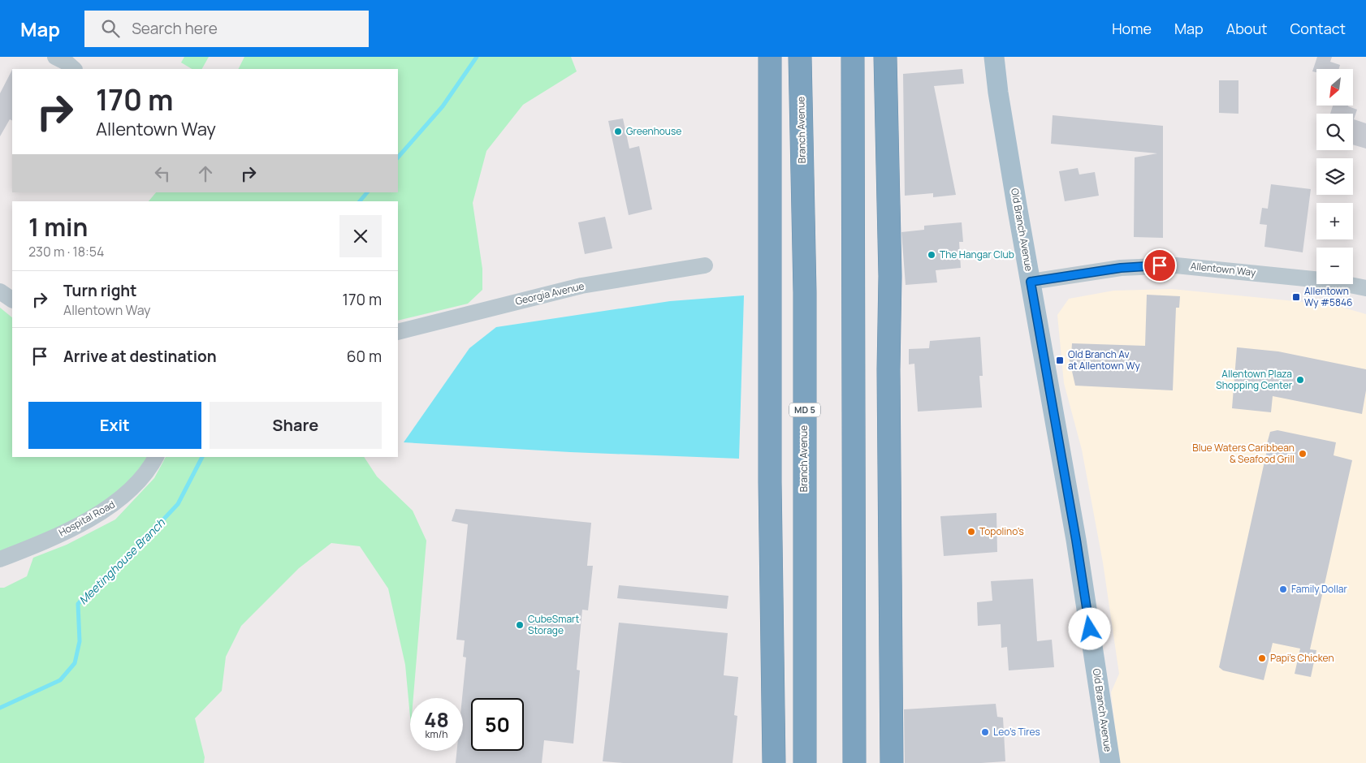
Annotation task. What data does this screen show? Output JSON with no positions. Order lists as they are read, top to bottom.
{
  "streets": {
    "highway": ["Branch Avenue", "MD 5"],
    "main road": ["Old Branch Avenue"],
    "street": ["Allentown Way", "Georgia Avenue", "Hospital Road"]
  },
  "crossings": [
    ["Old Branch Avenue", "Allentown Way"]
  ],
  "water": ["Meetinghouse Branch"],
  "places": {
    "other": [
      "Greenhouse",
      "The Hangar Club",
      "Allentown Plaza Shopping Center",
      "Blue Waters Caribbean & Seafood Grill",
      "Topolino's",
      "Family Dollar",
      "CubeSmart Storage",
      "Papi's Chicken",
      "Leo's Tires"
    ],
    "transit": ["Allentown Wy #5846", "Old Branch Av at Allentown Wy"]
  },
  "north": "bottom left",
  "page": {
    "header": "Map",
    "search": "Search here",
    "nav": [
      "Home",
      "Map",
      "About",
      "Contact"
    ],
    "map_buttons": ["+", "−"],
    "turn": ["170 m", "Allentown Way"],
    "heading": ["1 min", "230 m · 18:54"],
    "list": [
      {
        "name": "Turn right",
        "note": "Allentown Way",
        "value": "170 m"
      },
      {
        "name": "Arrive at destination",
        "value": "60 m"
      }
    ],
    "buttons": ["Exit", "Share"],
    "speed": "48 km/h",
    "limit": "50"
  }
}
